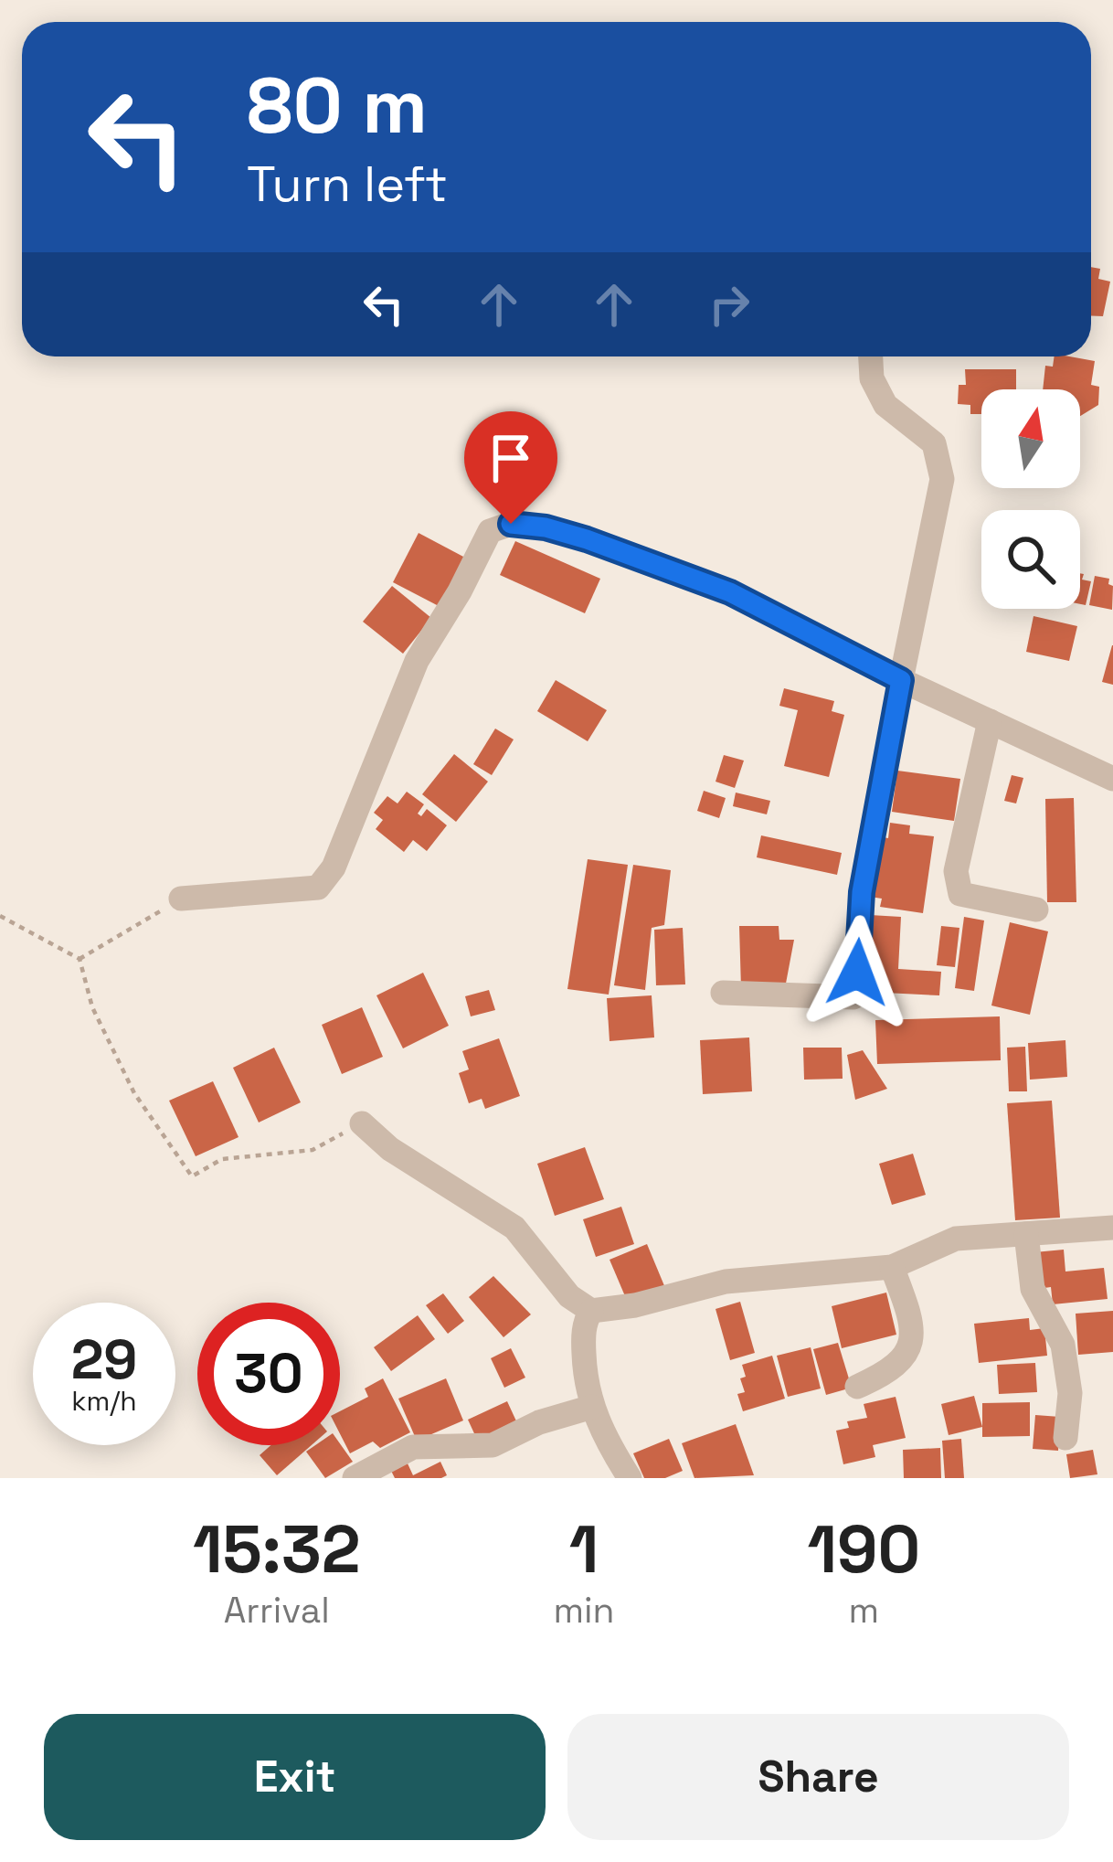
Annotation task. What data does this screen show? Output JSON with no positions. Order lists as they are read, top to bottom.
{
  "north": "top",
  "page": {
    "turn": ["80 m", "Turn left"],
    "speed": "29 km/h",
    "limit": "30",
    "eta": [
      "15:32",
      "Arrival",
      "1",
      "min",
      "190",
      "m"
    ],
    "buttons": ["Exit", "Share"]
  }
}
